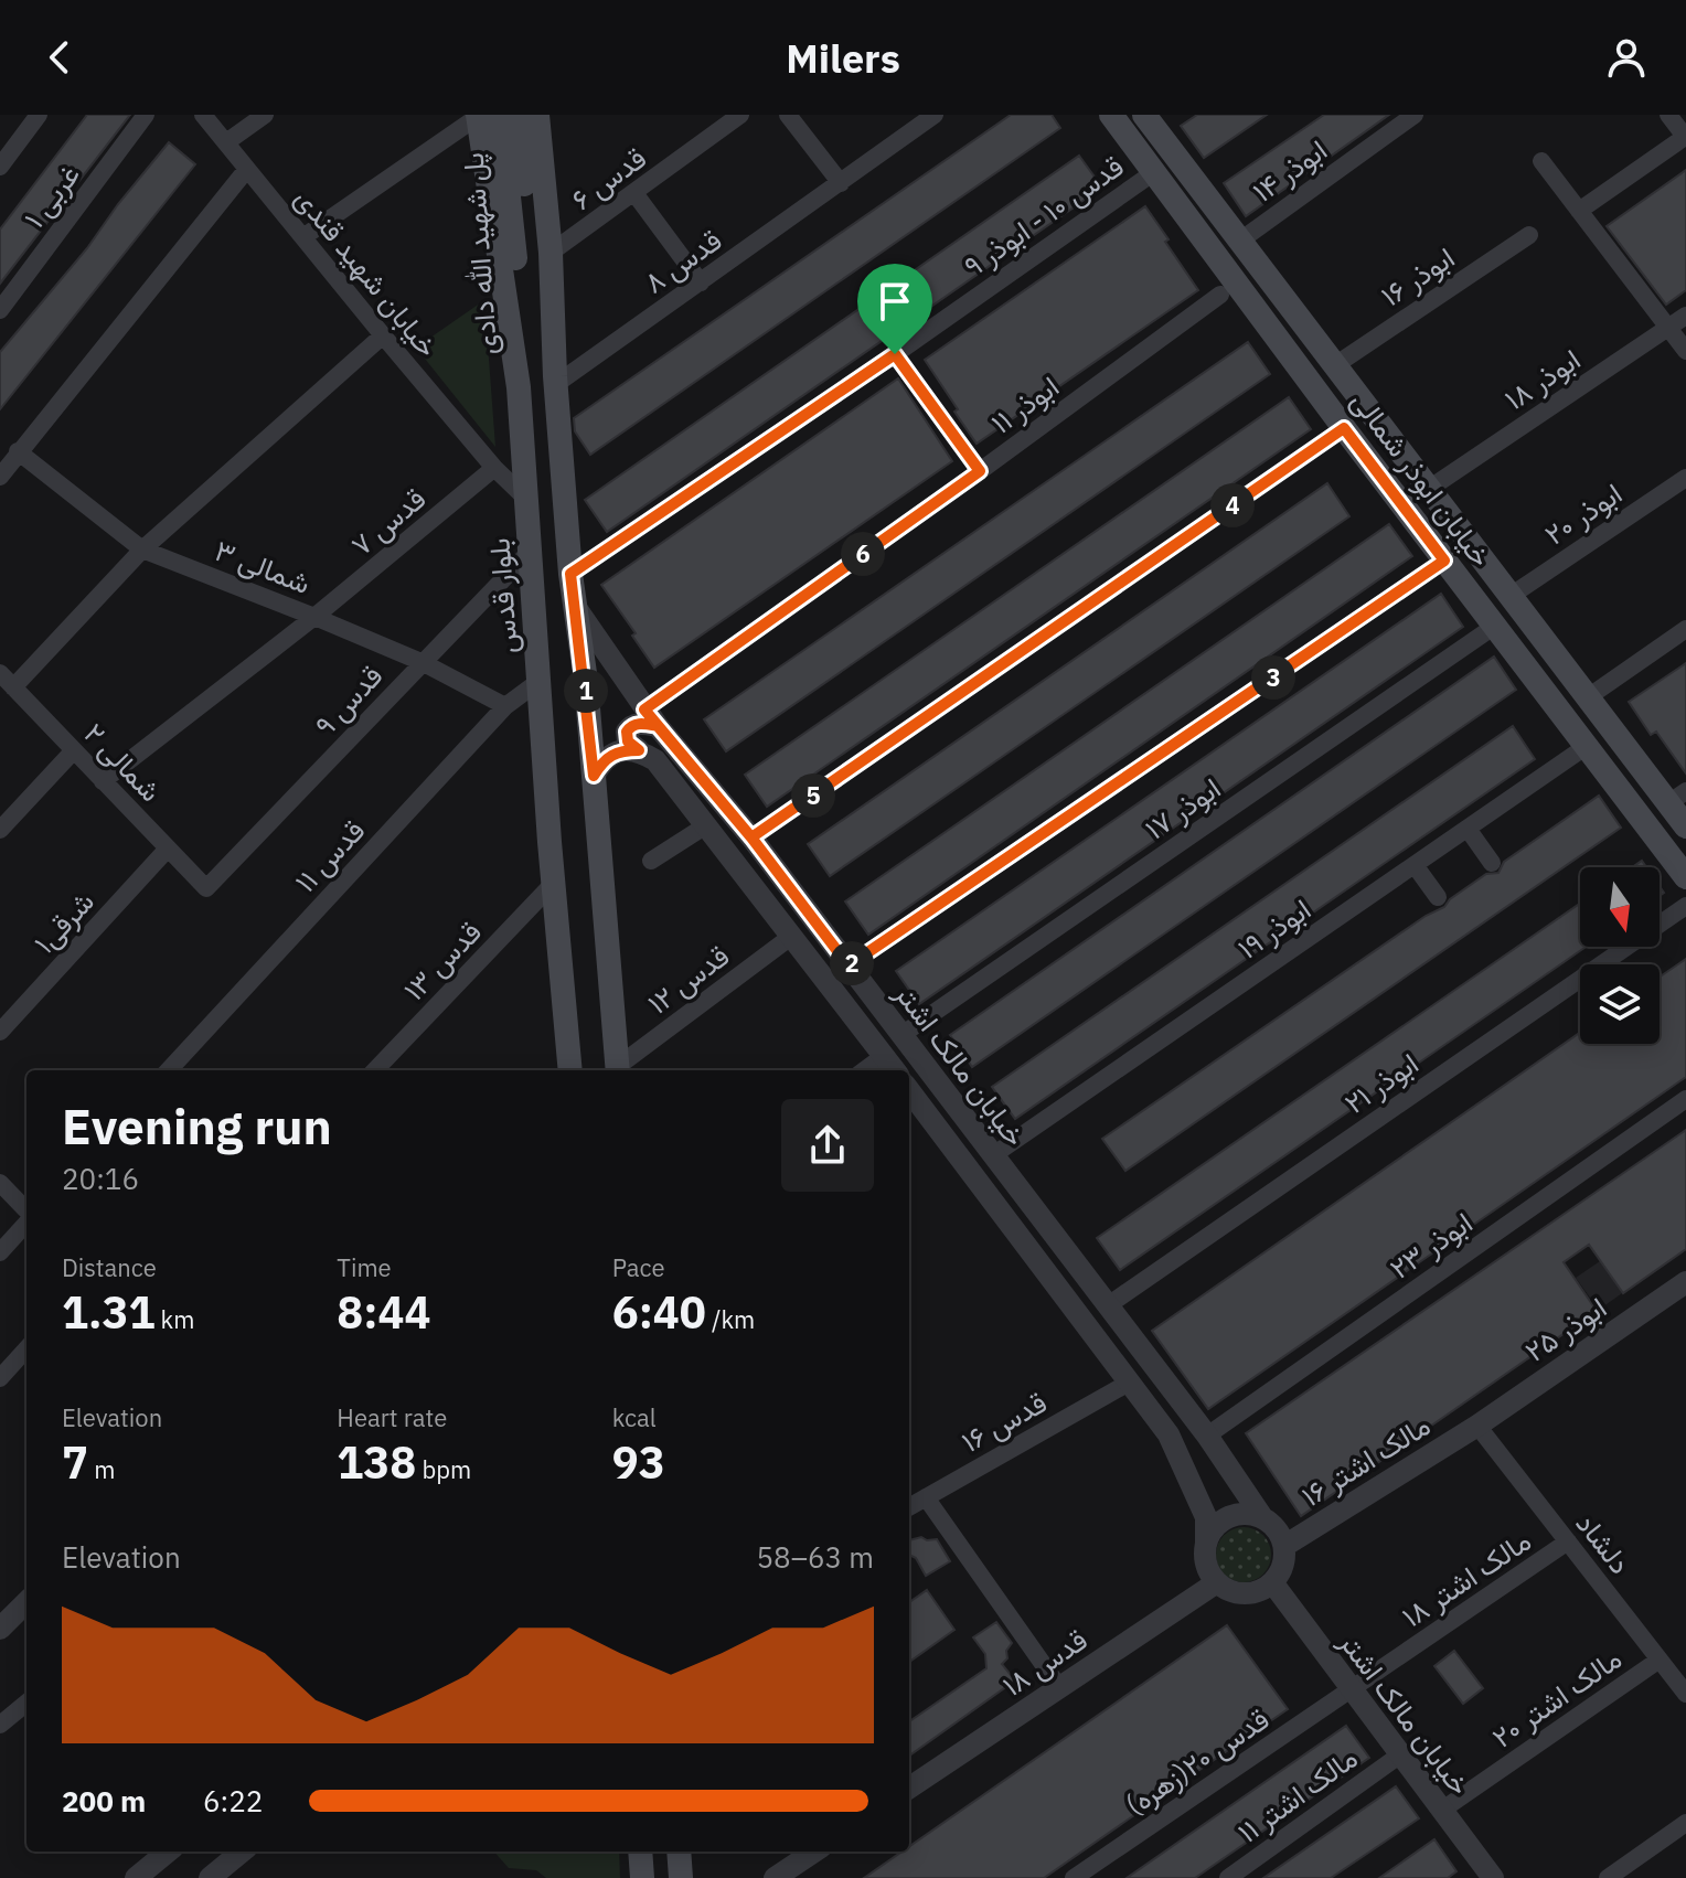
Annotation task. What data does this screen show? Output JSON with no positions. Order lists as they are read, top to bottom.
{
  "streets": {
    "main road": ["پل شهید الله دادی", "خیابان ابوذر شمالی", "بلوار قدس"],
    "street": [
      "ابوذر ۱۴",
      "قدس ۶",
      "۱ غربی",
      "قدس ۱۰ - ابوذر ۹",
      "قدس ۸",
      "خیابان شهید قندی",
      "ابوذر ۱۶",
      "ابوذر ۱۸",
      "ابوذر ۱۱",
      "ابوذر ۲۰",
      "قدس ۷",
      "شمالی ۳",
      "قدس ۹",
      "شمالی ۲",
      "ابوذر ۱۷",
      "قدس ۱۱",
      "شرقی۱",
      "ابوذر ۱۹",
      "قدس ۱۳",
      "قدس ۱۲",
      "خیابان مالک اشتر",
      "ابوذر ۲۱",
      "ابوذر ۲۳",
      "ابوذر ۲۵",
      "قدس ۱۶",
      "مالک اشتر ۱۶",
      "دلشاد",
      "مالک اشتر ۱۸",
      "قدس ۱۸",
      "مالک اشتر ۲۰",
      "قدس ۲۰(زهره)",
      "مالک اشتر ۱۱"
    ]
  },
  "crossings": [
    ["ابوذر ۱۴", "خیابان ابوذر شمالی"],
    ["قدس ۱۰ - ابوذر ۹", "خیابان ابوذر شمالی"],
    ["پل شهید الله دادی", "قدس ۸"],
    ["خیابان شهید قندی", "قدس ۷"],
    ["خیابان شهید قندی", "بلوار قدس"],
    ["ابوذر ۱۶", "خیابان ابوذر شمالی"],
    ["ابوذر ۱۸", "خیابان ابوذر شمالی"],
    ["ابوذر ۱۱", "خیابان مالک اشتر"],
    ["خیابان ابوذر شمالی", "ابوذر ۲۰"],
    ["خیابان ابوذر شمالی", "ابوذر ۱۷"],
    ["خیابان ابوذر شمالی", "ابوذر ۱۹"],
    ["قدس ۷", "شمالی ۳"],
    ["قدس ۷", "شمالی ۲"],
    ["شمالی ۳", "قدس ۹"],
    ["شمالی ۳", "قدس ۱۱"],
    ["بلوار قدس", "قدس ۹"],
    ["بلوار قدس", "قدس ۱۱"],
    ["بلوار قدس", "قدس ۱۳"],
    ["قدس ۹", "شمالی ۲"],
    ["شمالی ۲", "شرقی۱"],
    ["ابوذر ۱۷", "خیابان مالک اشتر"],
    ["ابوذر ۱۹", "خیابان مالک اشتر"],
    ["قدس ۱۲", "خیابان مالک اشتر"],
    ["خیابان مالک اشتر", "ابوذر ۲۱"],
    ["خیابان مالک اشتر", "ابوذر ۲۳"],
    ["خیابان مالک اشتر", "قدس ۱۶"],
    ["خیابان مالک اشتر", "مالک اشتر ۱۶"],
    ["خیابان مالک اشتر", "مالک اشتر ۱۸"],
    ["خیابان مالک اشتر", "قدس ۱۸"],
    ["خیابان مالک اشتر", "مالک اشتر ۲۰"],
    ["خیابان مالک اشتر", "قدس ۲۰(زهره)"],
    ["خیابان مالک اشتر", "مالک اشتر ۱۱"],
    ["ابوذر ۲۵", "مالک اشتر ۱۶"],
    ["ابوذر ۲۵", "دلشاد"],
    ["مالک اشتر ۱۶", "دلشاد"],
    ["مالک اشتر ۱۶", "قدس ۱۸"],
    ["دلشاد", "مالک اشتر ۱۸"],
    ["دلشاد", "مالک اشتر ۲۰"],
    ["مالک اشتر ۱۸", "قدس ۲۰(زهره)"]
  ],
  "north": "bottom",
  "page": {
    "header": "Milers",
    "pins": [
      "4",
      "6",
      "3",
      "1",
      "5",
      "2"
    ],
    "heading": ["Evening run", "20:16"],
    "stats": [
      ["Distance", "1.31 km"],
      ["Time", "8:44"],
      ["Pace", "6:40 /km"],
      ["Elevation", "7 m"],
      ["Heart rate", "138 bpm"],
      ["kcal", "93"]
    ],
    "chart": ["Elevation", "58–63 m"],
    "list": [
      {
        "name": "200 m",
        "note": "6:22"
      }
    ]
  }
}
